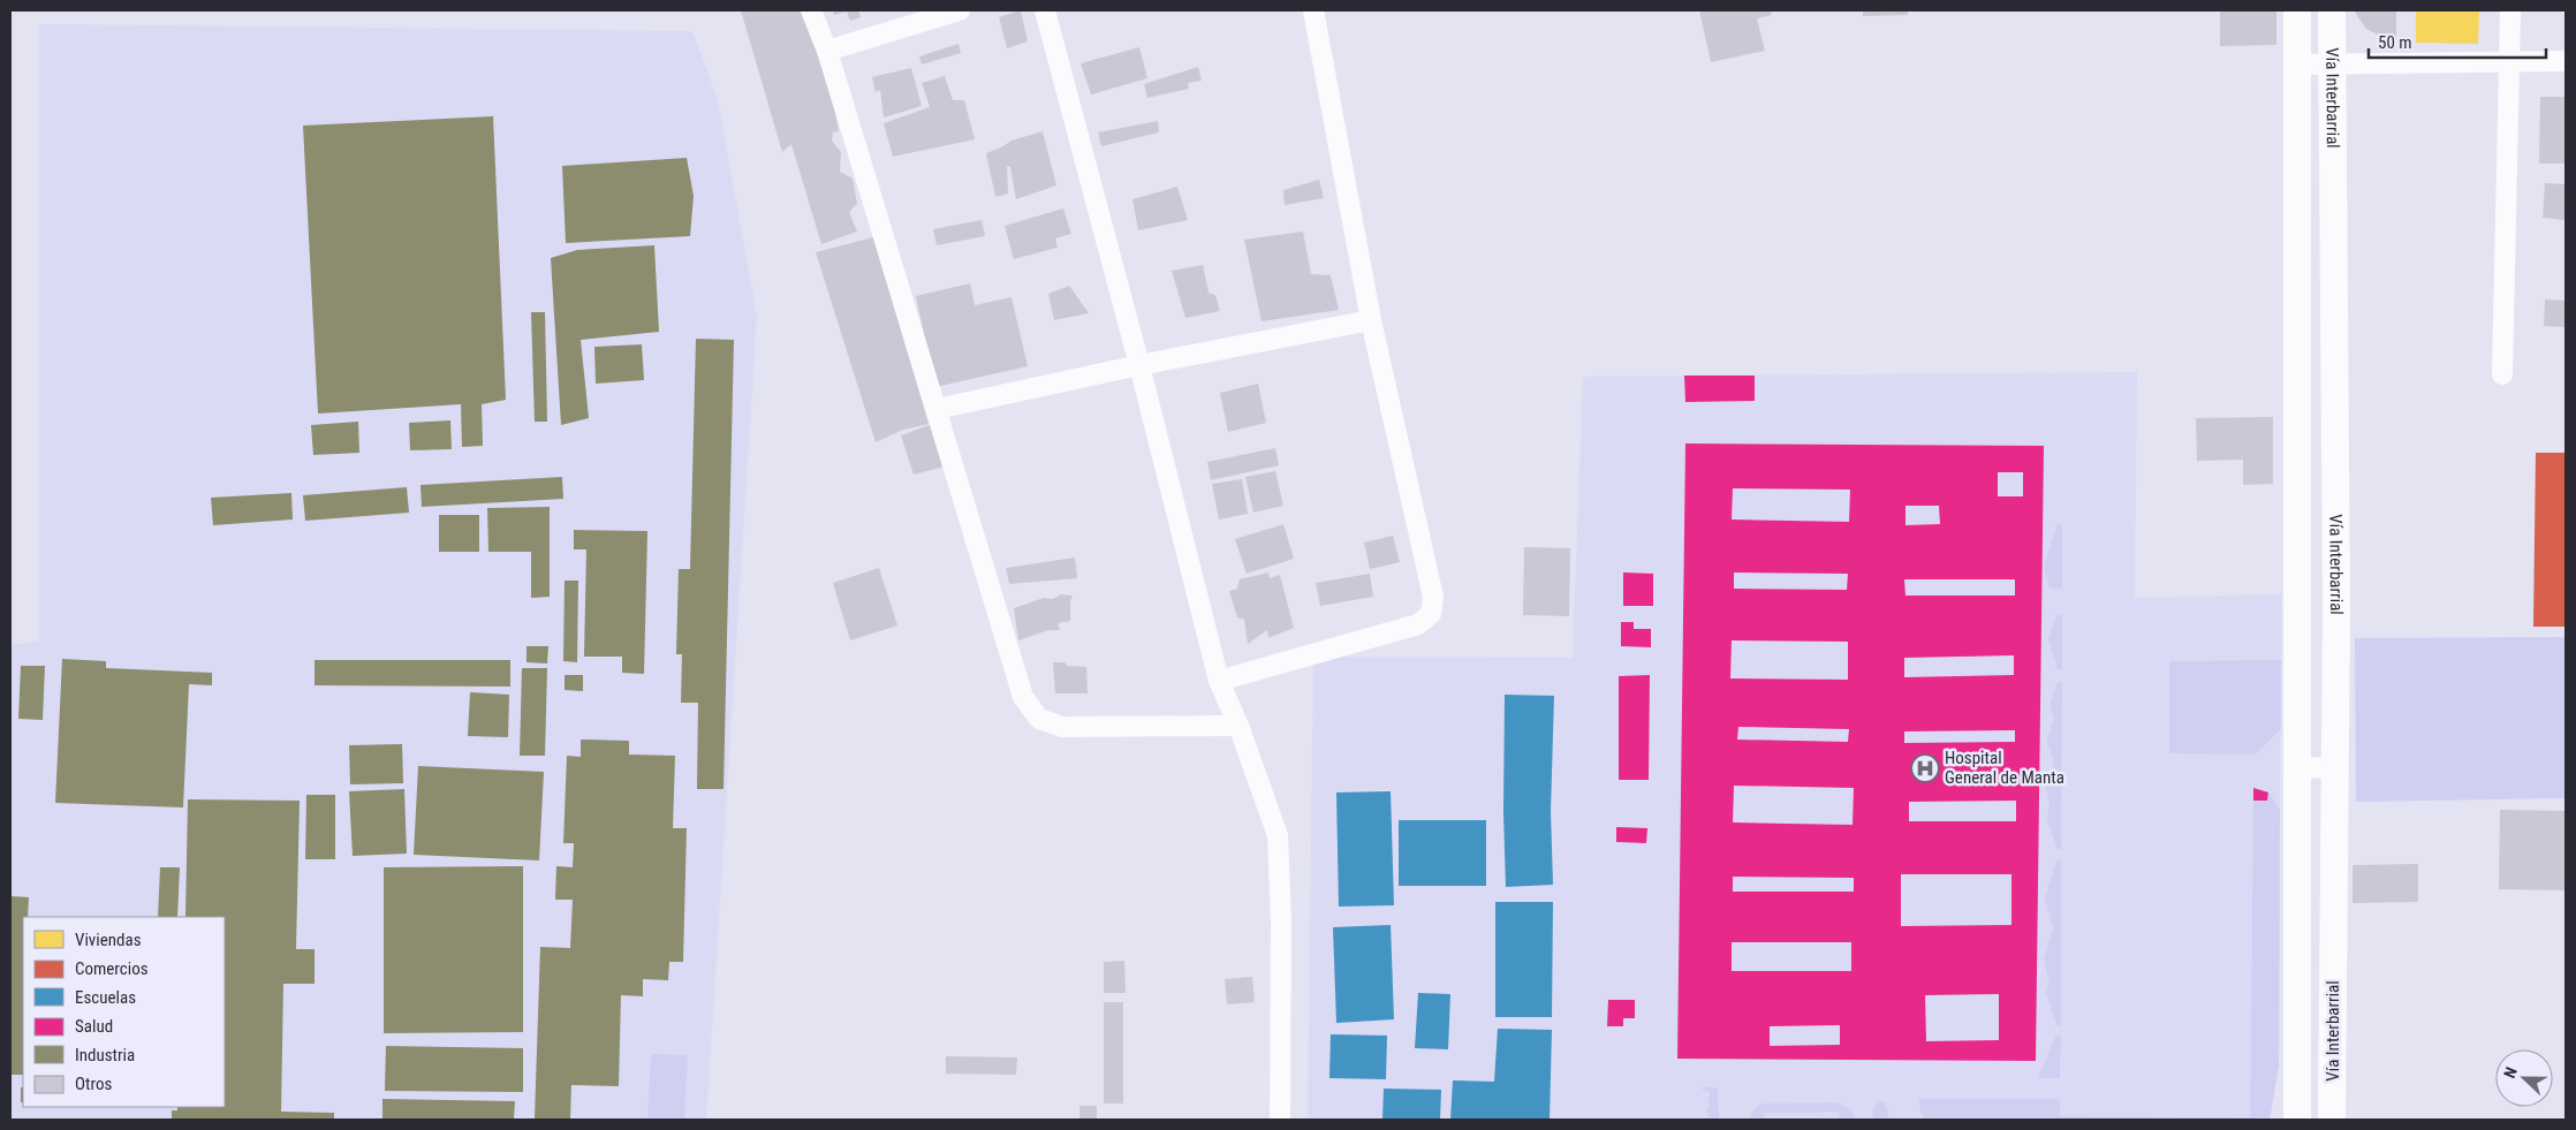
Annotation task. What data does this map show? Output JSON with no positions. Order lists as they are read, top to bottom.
{
  "streets": {
    "main road": ["Vía Interbarrial"]
  },
  "places": {
    "hospital": ["Hospital General de Manta"]
  },
  "legend": [
    "Viviendas",
    "Comercios",
    "Escuelas",
    "Salud",
    "Industria",
    "Otros"
  ],
  "scale_bar": "50 m",
  "north": "left"
}
